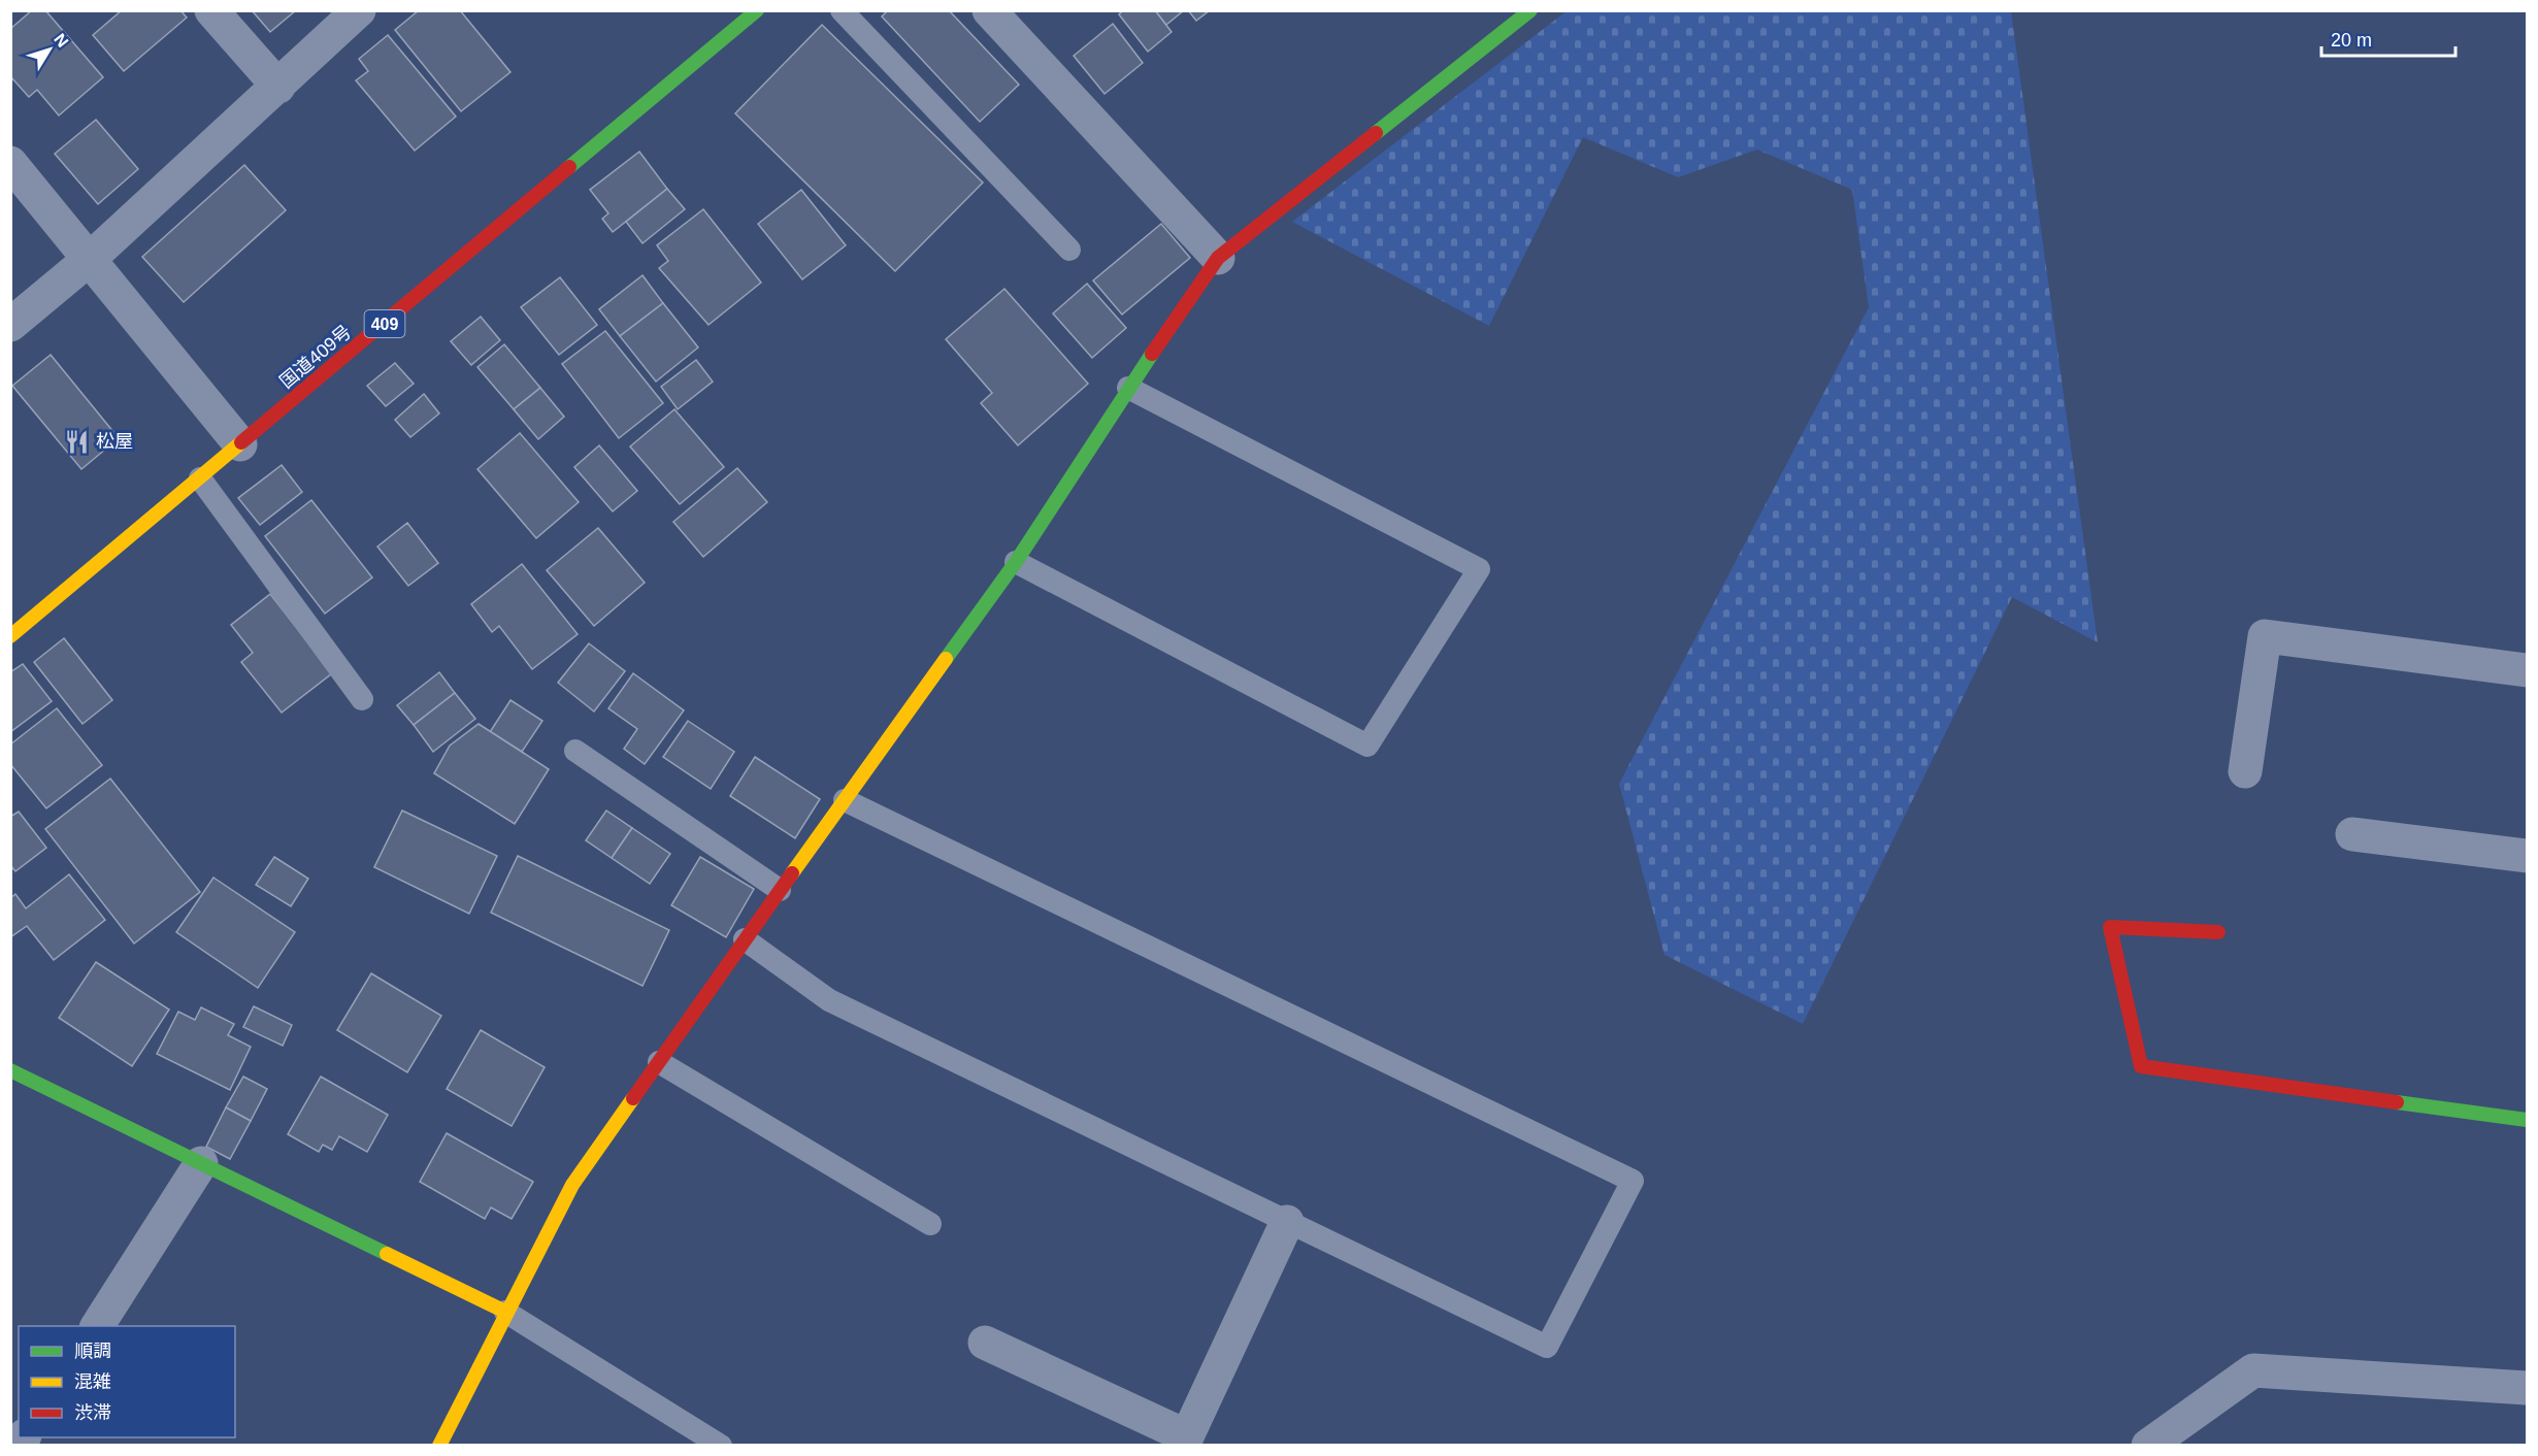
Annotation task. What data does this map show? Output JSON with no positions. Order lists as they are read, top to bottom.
{
  "streets": {
    "main road": ["409", "国道409号"]
  },
  "places": {
    "restaurant": ["松屋"]
  },
  "legend": ["順調", "混雑", "渋滞"],
  "scale_bar": "20 m",
  "north": "top right"
}
